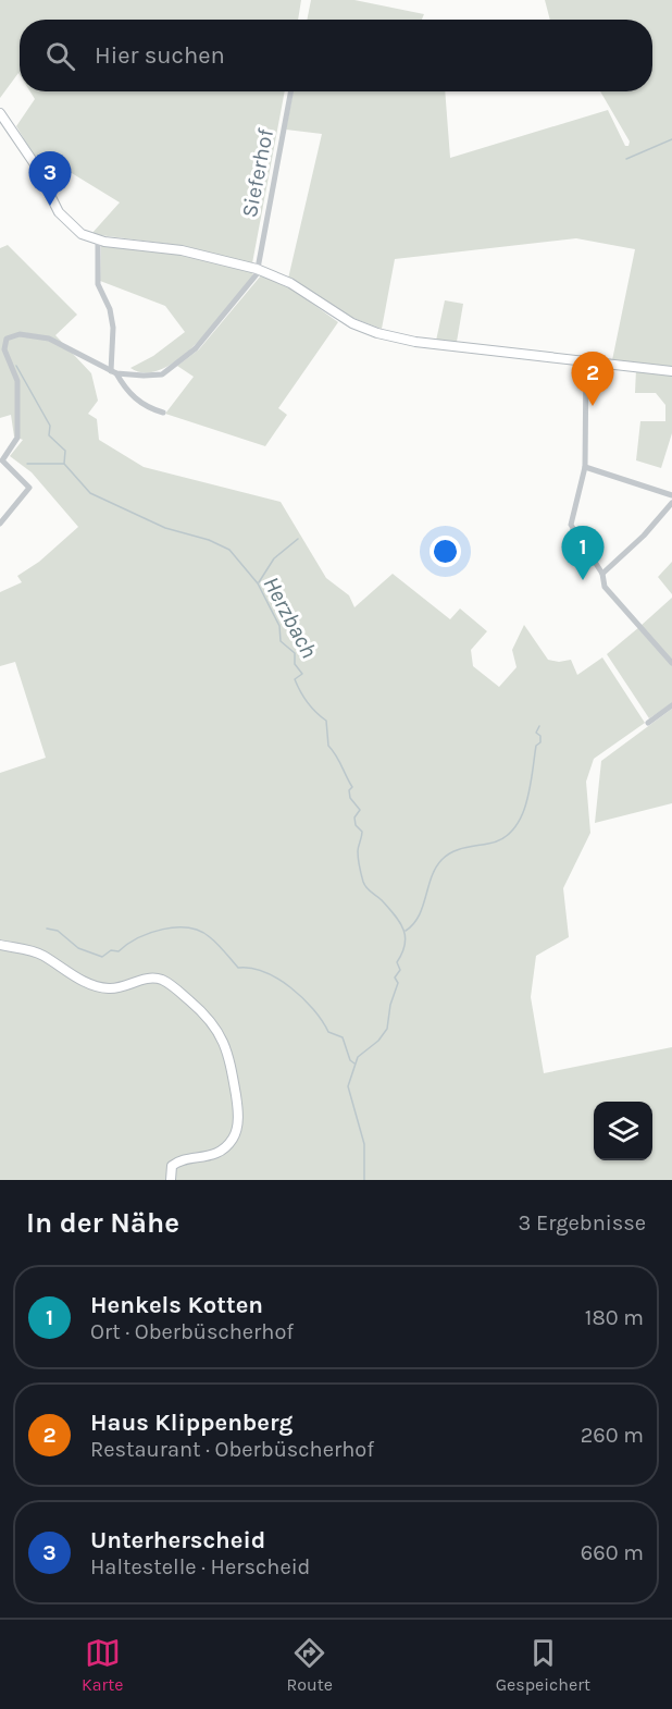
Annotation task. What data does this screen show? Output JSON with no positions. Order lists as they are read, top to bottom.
{
  "streets": {
    "street": ["Sieferhof"]
  },
  "water": ["Herzbach"],
  "page": {
    "search": "Hier suchen",
    "pins": ["3", "2", "1"],
    "heading": ["In der Nähe", "3 Ergebnisse"],
    "list": [
      {
        "mark": "1",
        "name": "Henkels Kotten",
        "note": "Ort · Oberbüscherhof",
        "value": "180 m"
      },
      {
        "mark": "2",
        "name": "Haus Klippenberg",
        "note": "Restaurant · Oberbüscherhof",
        "value": "260 m"
      },
      {
        "mark": "3",
        "name": "Unterherscheid",
        "note": "Haltestelle · Herscheid",
        "value": "660 m"
      }
    ],
    "nav": ["Karte", "Route", "Gespeichert"]
  }
}
